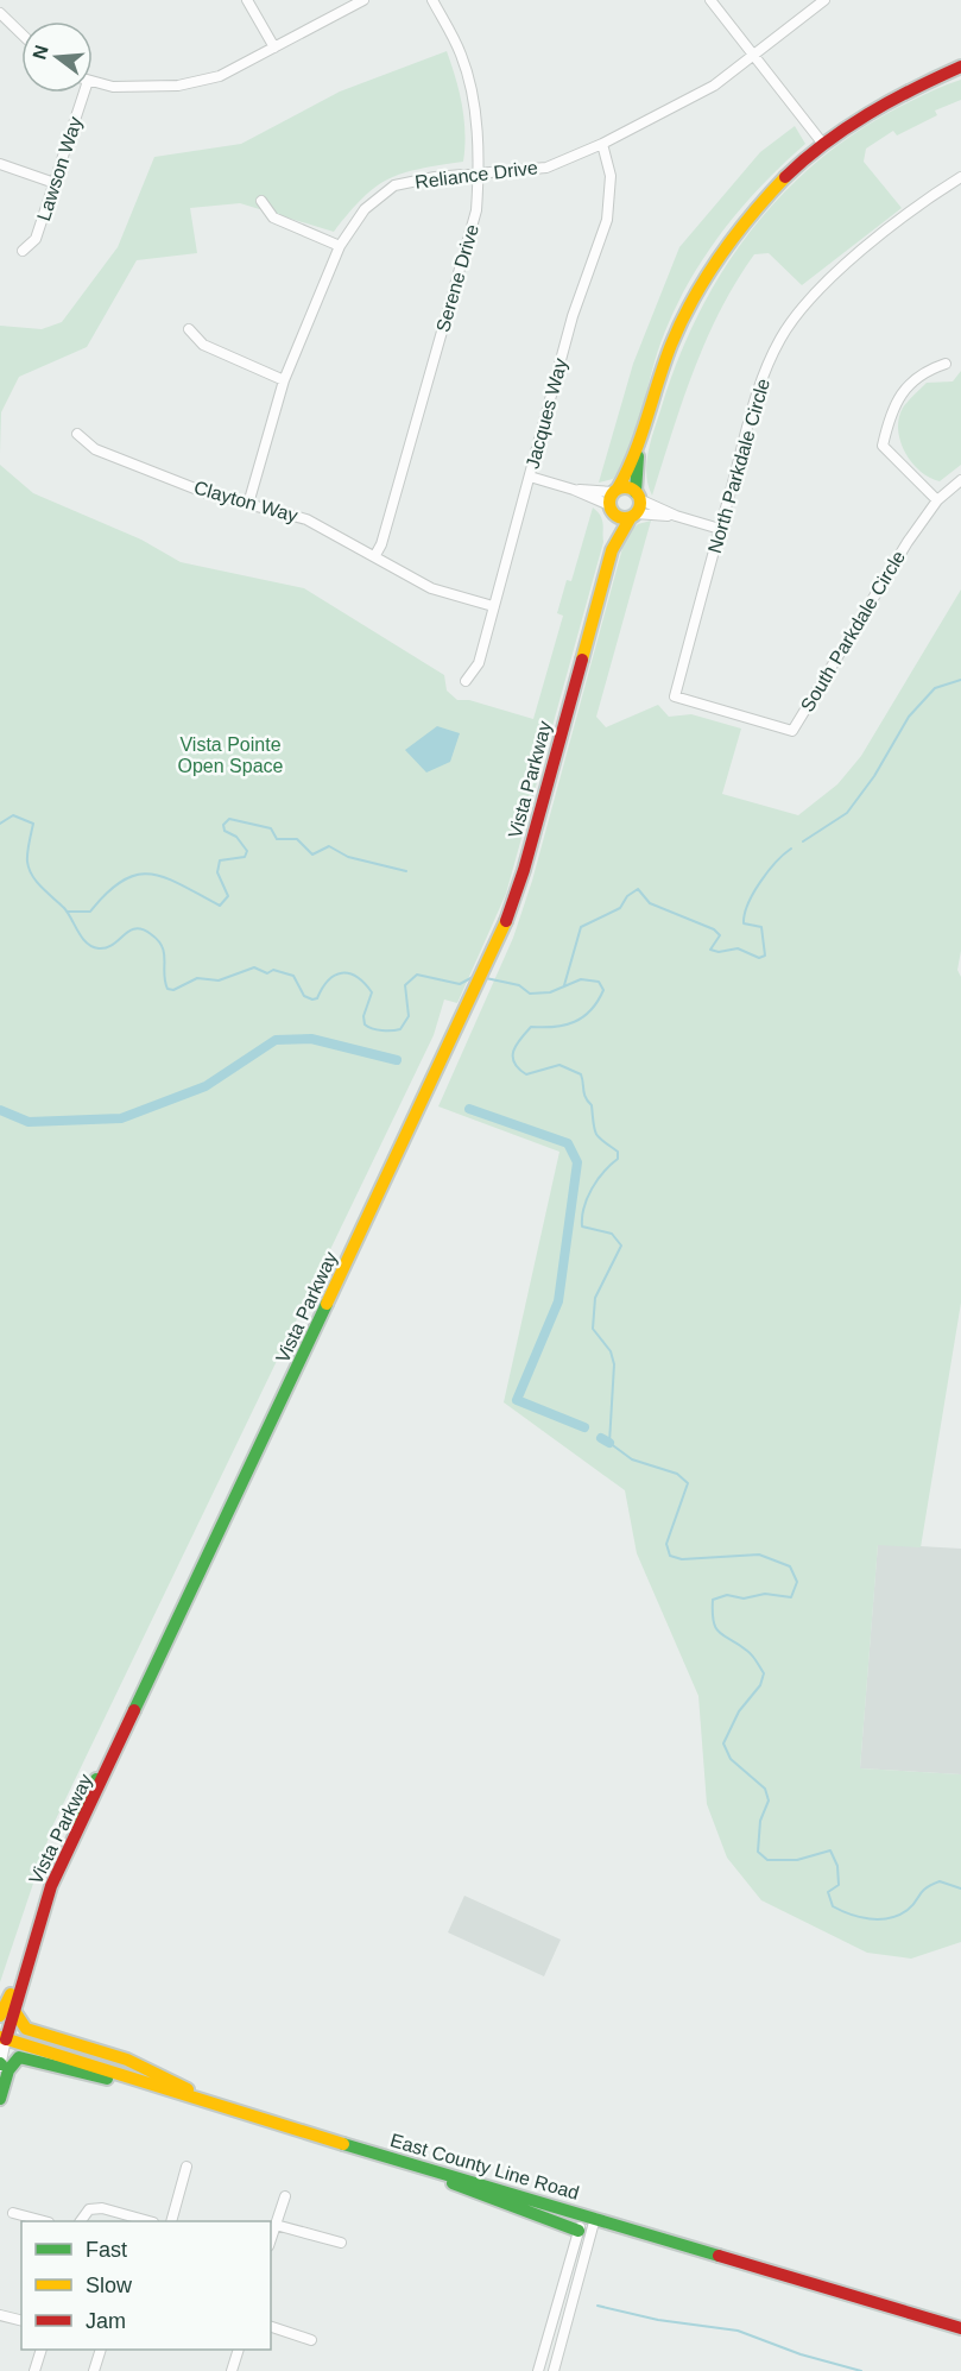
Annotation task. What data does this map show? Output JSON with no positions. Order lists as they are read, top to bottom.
{
  "streets": {
    "street": [
      "Lawson Way",
      "Reliance Drive",
      "Serene Drive",
      "Jacques Way",
      "North Parkdale Circle",
      "Clayton Way",
      "South Parkdale Circle",
      "Vista Parkway",
      "East County Line Road"
    ]
  },
  "crossings": [
    ["Reliance Drive", "Serene Drive"],
    ["Reliance Drive", "Jacques Way"],
    ["Reliance Drive", "Clayton Way"],
    ["Serene Drive", "Clayton Way"],
    ["Jacques Way", "Clayton Way"],
    ["North Parkdale Circle", "South Parkdale Circle"],
    ["Vista Parkway", "East County Line Road"]
  ],
  "parks": ["Vista Pointe Open Space"],
  "legend": ["Fast", "Slow", "Jam"],
  "north": "left"
}
